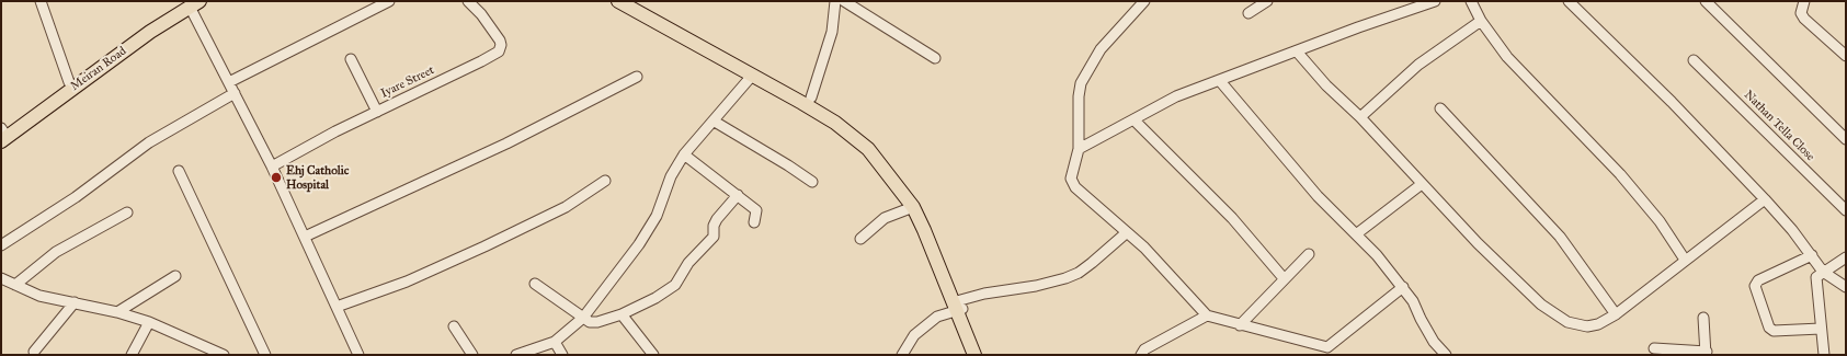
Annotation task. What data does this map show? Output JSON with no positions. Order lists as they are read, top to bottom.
{
  "streets": {
    "main road": ["Meiran Road"],
    "street": ["Iyare Street", "Nathan Tella Close"]
  },
  "places": ["Ehj Catholic Hospital"]
}
